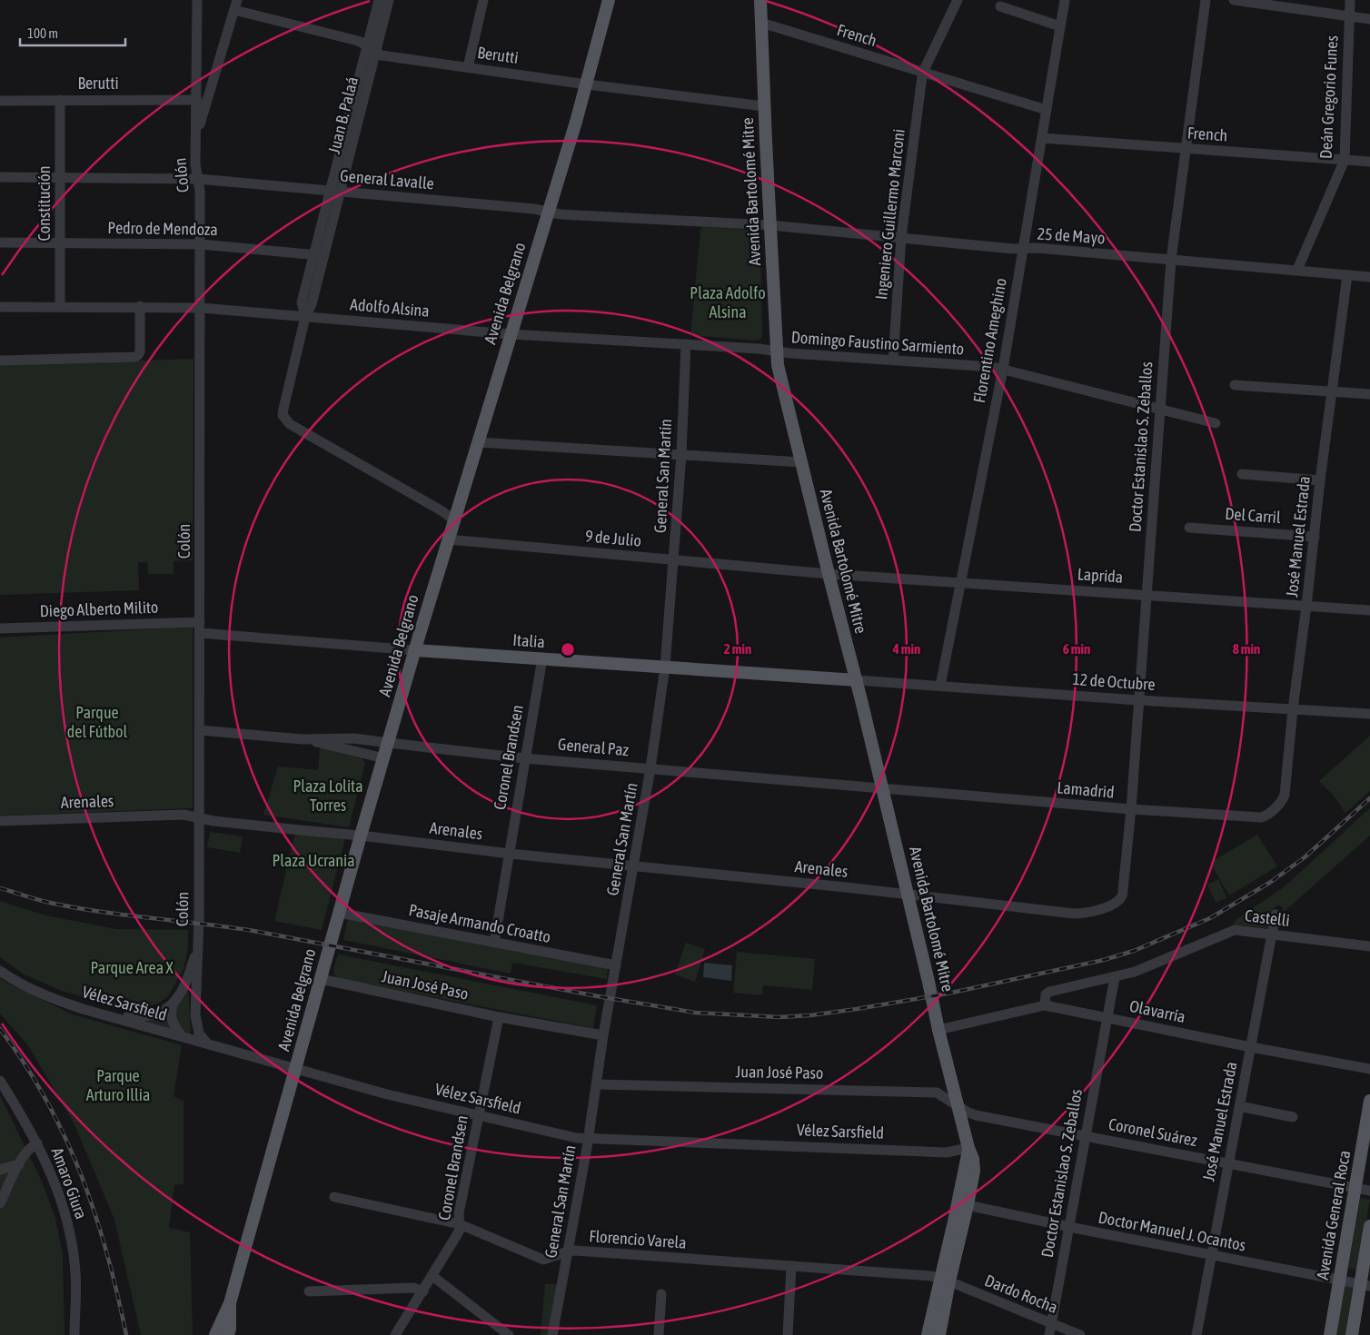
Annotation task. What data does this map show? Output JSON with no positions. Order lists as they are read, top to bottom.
{
  "streets": {
    "main road": [
      "Avenida Bartolomé Mitre",
      "Avenida Belgrano",
      "Italia",
      "Avenida General Roca"
    ],
    "street": [
      "French",
      "Berutti",
      "Deán Gregorio Funes",
      "Juan B. Palaá",
      "Colón",
      "General Lavalle",
      "Constitución",
      "Ingeniero Guillermo Marconi",
      "Pedro de Mendoza",
      "25 de Mayo",
      "Adolfo Alsina",
      "Florentino Ameghino",
      "Domingo Faustino Sarmiento",
      "Doctor Estanislao S. Zeballos",
      "General San Martín",
      "Del Carril",
      "José Manuel Estrada",
      "9 de Julio",
      "Laprida",
      "Diego Alberto Milito",
      "12 de Octubre",
      "General Paz",
      "Coronel Brandsen",
      "Lamadrid",
      "Arenales",
      "Castelli",
      "Pasaje Armando Croatto",
      "Juan José Paso",
      "Vélez Sarsfield",
      "Olavarría",
      "Coronel Suárez",
      "Amaro Giura",
      "Doctor Manuel J. Ocantos",
      "Florencio Varela",
      "Dardo Rocha"
    ]
  },
  "crossings": [
    ["French", "Deán Gregorio Funes"],
    ["French", "Avenida Bartolomé Mitre"],
    ["French", "Ingeniero Guillermo Marconi"],
    ["French", "Florentino Ameghino"],
    ["French", "Doctor Estanislao S. Zeballos"],
    ["Berutti", "Juan B. Palaá"],
    ["Berutti", "Colón"],
    ["Berutti", "Avenida Bartolomé Mitre"],
    ["Berutti", "Constitución"],
    ["Berutti", "Avenida Belgrano"],
    ["Deán Gregorio Funes", "25 de Mayo"],
    ["Juan B. Palaá", "General Lavalle"],
    ["Juan B. Palaá", "Pedro de Mendoza"],
    ["Juan B. Palaá", "Avenida Belgrano"],
    ["Juan B. Palaá", "Adolfo Alsina"],
    ["Colón", "General Lavalle"],
    ["Colón", "Pedro de Mendoza"],
    ["Colón", "Adolfo Alsina"],
    ["Colón", "Diego Alberto Milito"],
    ["Colón", "Italia"],
    ["Colón", "General Paz"],
    ["Colón", "Arenales"],
    ["Colón", "Vélez Sarsfield"],
    ["General Lavalle", "Avenida Bartolomé Mitre"],
    ["General Lavalle", "Constitución"],
    ["General Lavalle", "25 de Mayo"],
    ["General Lavalle", "Avenida Belgrano"],
    ["Avenida Bartolomé Mitre", "25 de Mayo"],
    ["Avenida Bartolomé Mitre", "Adolfo Alsina"],
    ["Avenida Bartolomé Mitre", "Domingo Faustino Sarmiento"],
    ["Avenida Bartolomé Mitre", "Doctor Estanislao S. Zeballos"],
    ["Avenida Bartolomé Mitre", "9 de Julio"],
    ["Avenida Bartolomé Mitre", "Laprida"],
    ["Avenida Bartolomé Mitre", "Italia"],
    ["Avenida Bartolomé Mitre", "12 de Octubre"],
    ["Avenida Bartolomé Mitre", "General Paz"],
    ["Avenida Bartolomé Mitre", "Lamadrid"],
    ["Avenida Bartolomé Mitre", "Arenales"],
    ["Avenida Bartolomé Mitre", "Juan José Paso"],
    ["Avenida Bartolomé Mitre", "Vélez Sarsfield"],
    ["Avenida Bartolomé Mitre", "Olavarría"],
    ["Avenida Bartolomé Mitre", "Coronel Suárez"],
    ["Avenida Bartolomé Mitre", "Doctor Manuel J. Ocantos"],
    ["Avenida Bartolomé Mitre", "Florencio Varela"],
    ["Avenida Bartolomé Mitre", "Dardo Rocha"],
    ["Constitución", "Pedro de Mendoza"],
    ["Constitución", "Adolfo Alsina"],
    ["Ingeniero Guillermo Marconi", "25 de Mayo"],
    ["Ingeniero Guillermo Marconi", "Domingo Faustino Sarmiento"],
    ["25 de Mayo", "Florentino Ameghino"],
    ["25 de Mayo", "Doctor Estanislao S. Zeballos"],
    ["25 de Mayo", "José Manuel Estrada"],
    ["Avenida Belgrano", "Adolfo Alsina"],
    ["Avenida Belgrano", "9 de Julio"],
    ["Avenida Belgrano", "Italia"],
    ["Avenida Belgrano", "General Paz"],
    ["Avenida Belgrano", "Arenales"],
    ["Avenida Belgrano", "Pasaje Armando Croatto"],
    ["Avenida Belgrano", "Juan José Paso"],
    ["Avenida Belgrano", "Vélez Sarsfield"],
    ["Adolfo Alsina", "Domingo Faustino Sarmiento"],
    ["Adolfo Alsina", "General San Martín"],
    ["Florentino Ameghino", "Domingo Faustino Sarmiento"],
    ["Florentino Ameghino", "Laprida"],
    ["Florentino Ameghino", "12 de Octubre"],
    ["Domingo Faustino Sarmiento", "Doctor Estanislao S. Zeballos"],
    ["Doctor Estanislao S. Zeballos", "Laprida"],
    ["Doctor Estanislao S. Zeballos", "12 de Octubre"],
    ["Doctor Estanislao S. Zeballos", "Lamadrid"],
    ["Doctor Estanislao S. Zeballos", "Arenales"],
    ["Doctor Estanislao S. Zeballos", "Castelli"],
    ["Doctor Estanislao S. Zeballos", "Olavarría"],
    ["Doctor Estanislao S. Zeballos", "Coronel Suárez"],
    ["Doctor Estanislao S. Zeballos", "Doctor Manuel J. Ocantos"],
    ["Doctor Estanislao S. Zeballos", "Dardo Rocha"],
    ["General San Martín", "9 de Julio"],
    ["General San Martín", "Italia"],
    ["General San Martín", "General Paz"],
    ["General San Martín", "Arenales"],
    ["General San Martín", "Pasaje Armando Croatto"],
    ["General San Martín", "Juan José Paso"],
    ["General San Martín", "Vélez Sarsfield"],
    ["General San Martín", "Florencio Varela"],
    ["Del Carril", "José Manuel Estrada"],
    ["José Manuel Estrada", "Laprida"],
    ["José Manuel Estrada", "12 de Octubre"],
    ["José Manuel Estrada", "Lamadrid"],
    ["José Manuel Estrada", "Castelli"],
    ["José Manuel Estrada", "Olavarría"],
    ["José Manuel Estrada", "Coronel Suárez"],
    ["José Manuel Estrada", "Doctor Manuel J. Ocantos"],
    ["9 de Julio", "Laprida"],
    ["Diego Alberto Milito", "Italia"],
    ["Italia", "12 de Octubre"],
    ["Italia", "Coronel Brandsen"],
    ["General Paz", "Coronel Brandsen"],
    ["General Paz", "Lamadrid"],
    ["Coronel Brandsen", "Arenales"],
    ["Coronel Brandsen", "Pasaje Armando Croatto"],
    ["Coronel Brandsen", "Juan José Paso"],
    ["Coronel Brandsen", "Vélez Sarsfield"],
    ["Coronel Brandsen", "Florencio Varela"],
    ["Castelli", "Olavarría"],
    ["Juan José Paso", "Coronel Suárez"],
    ["Coronel Suárez", "Avenida General Roca"],
    ["Avenida General Roca", "Doctor Manuel J. Ocantos"],
    ["Florencio Varela", "Dardo Rocha"]
  ],
  "parks": [
    "Plaza Adolfo Alsina",
    "Parque del Fútbol",
    "Plaza Lolita Torres",
    "Plaza Ucrania",
    "Parque Area X",
    "Parque Arturo Illia"
  ],
  "scale_bar": "100 m",
  "rings": [
    "2 min",
    "4 min",
    "6 min",
    "8 min"
  ]
}
